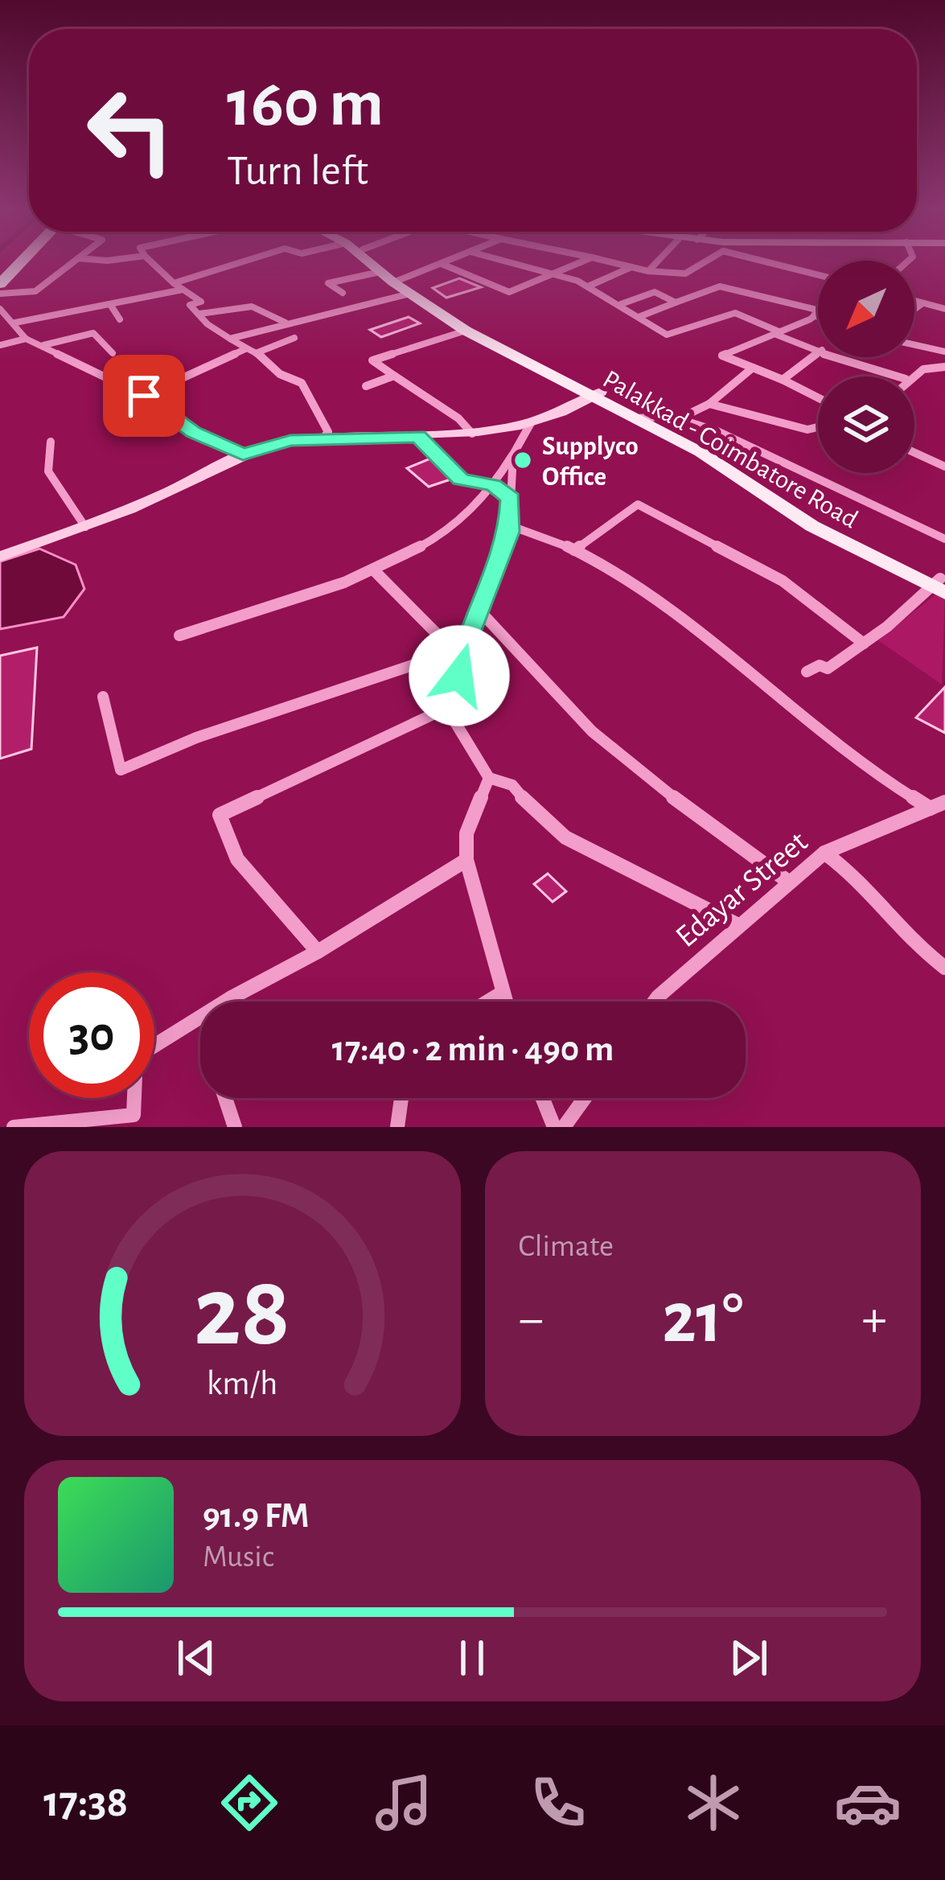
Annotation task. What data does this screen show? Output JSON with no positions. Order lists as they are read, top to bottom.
{
  "streets": {
    "main road": ["Palakkad - Coimbatore Road"],
    "street": ["Edayar Street"]
  },
  "places": ["Supplyco Office"],
  "north": "bottom left",
  "page": {
    "turn": ["160 m", "Turn left"],
    "limit": "30",
    "trip": "17:40 · 2 min · 490 m",
    "tile": "Climate",
    "heat": ["−", "21°", "+"],
    "song": ["91.9 FM", "Music"],
    "tabs": "17:38",
    "gauge": ["28", "km/h"]
  }
}
